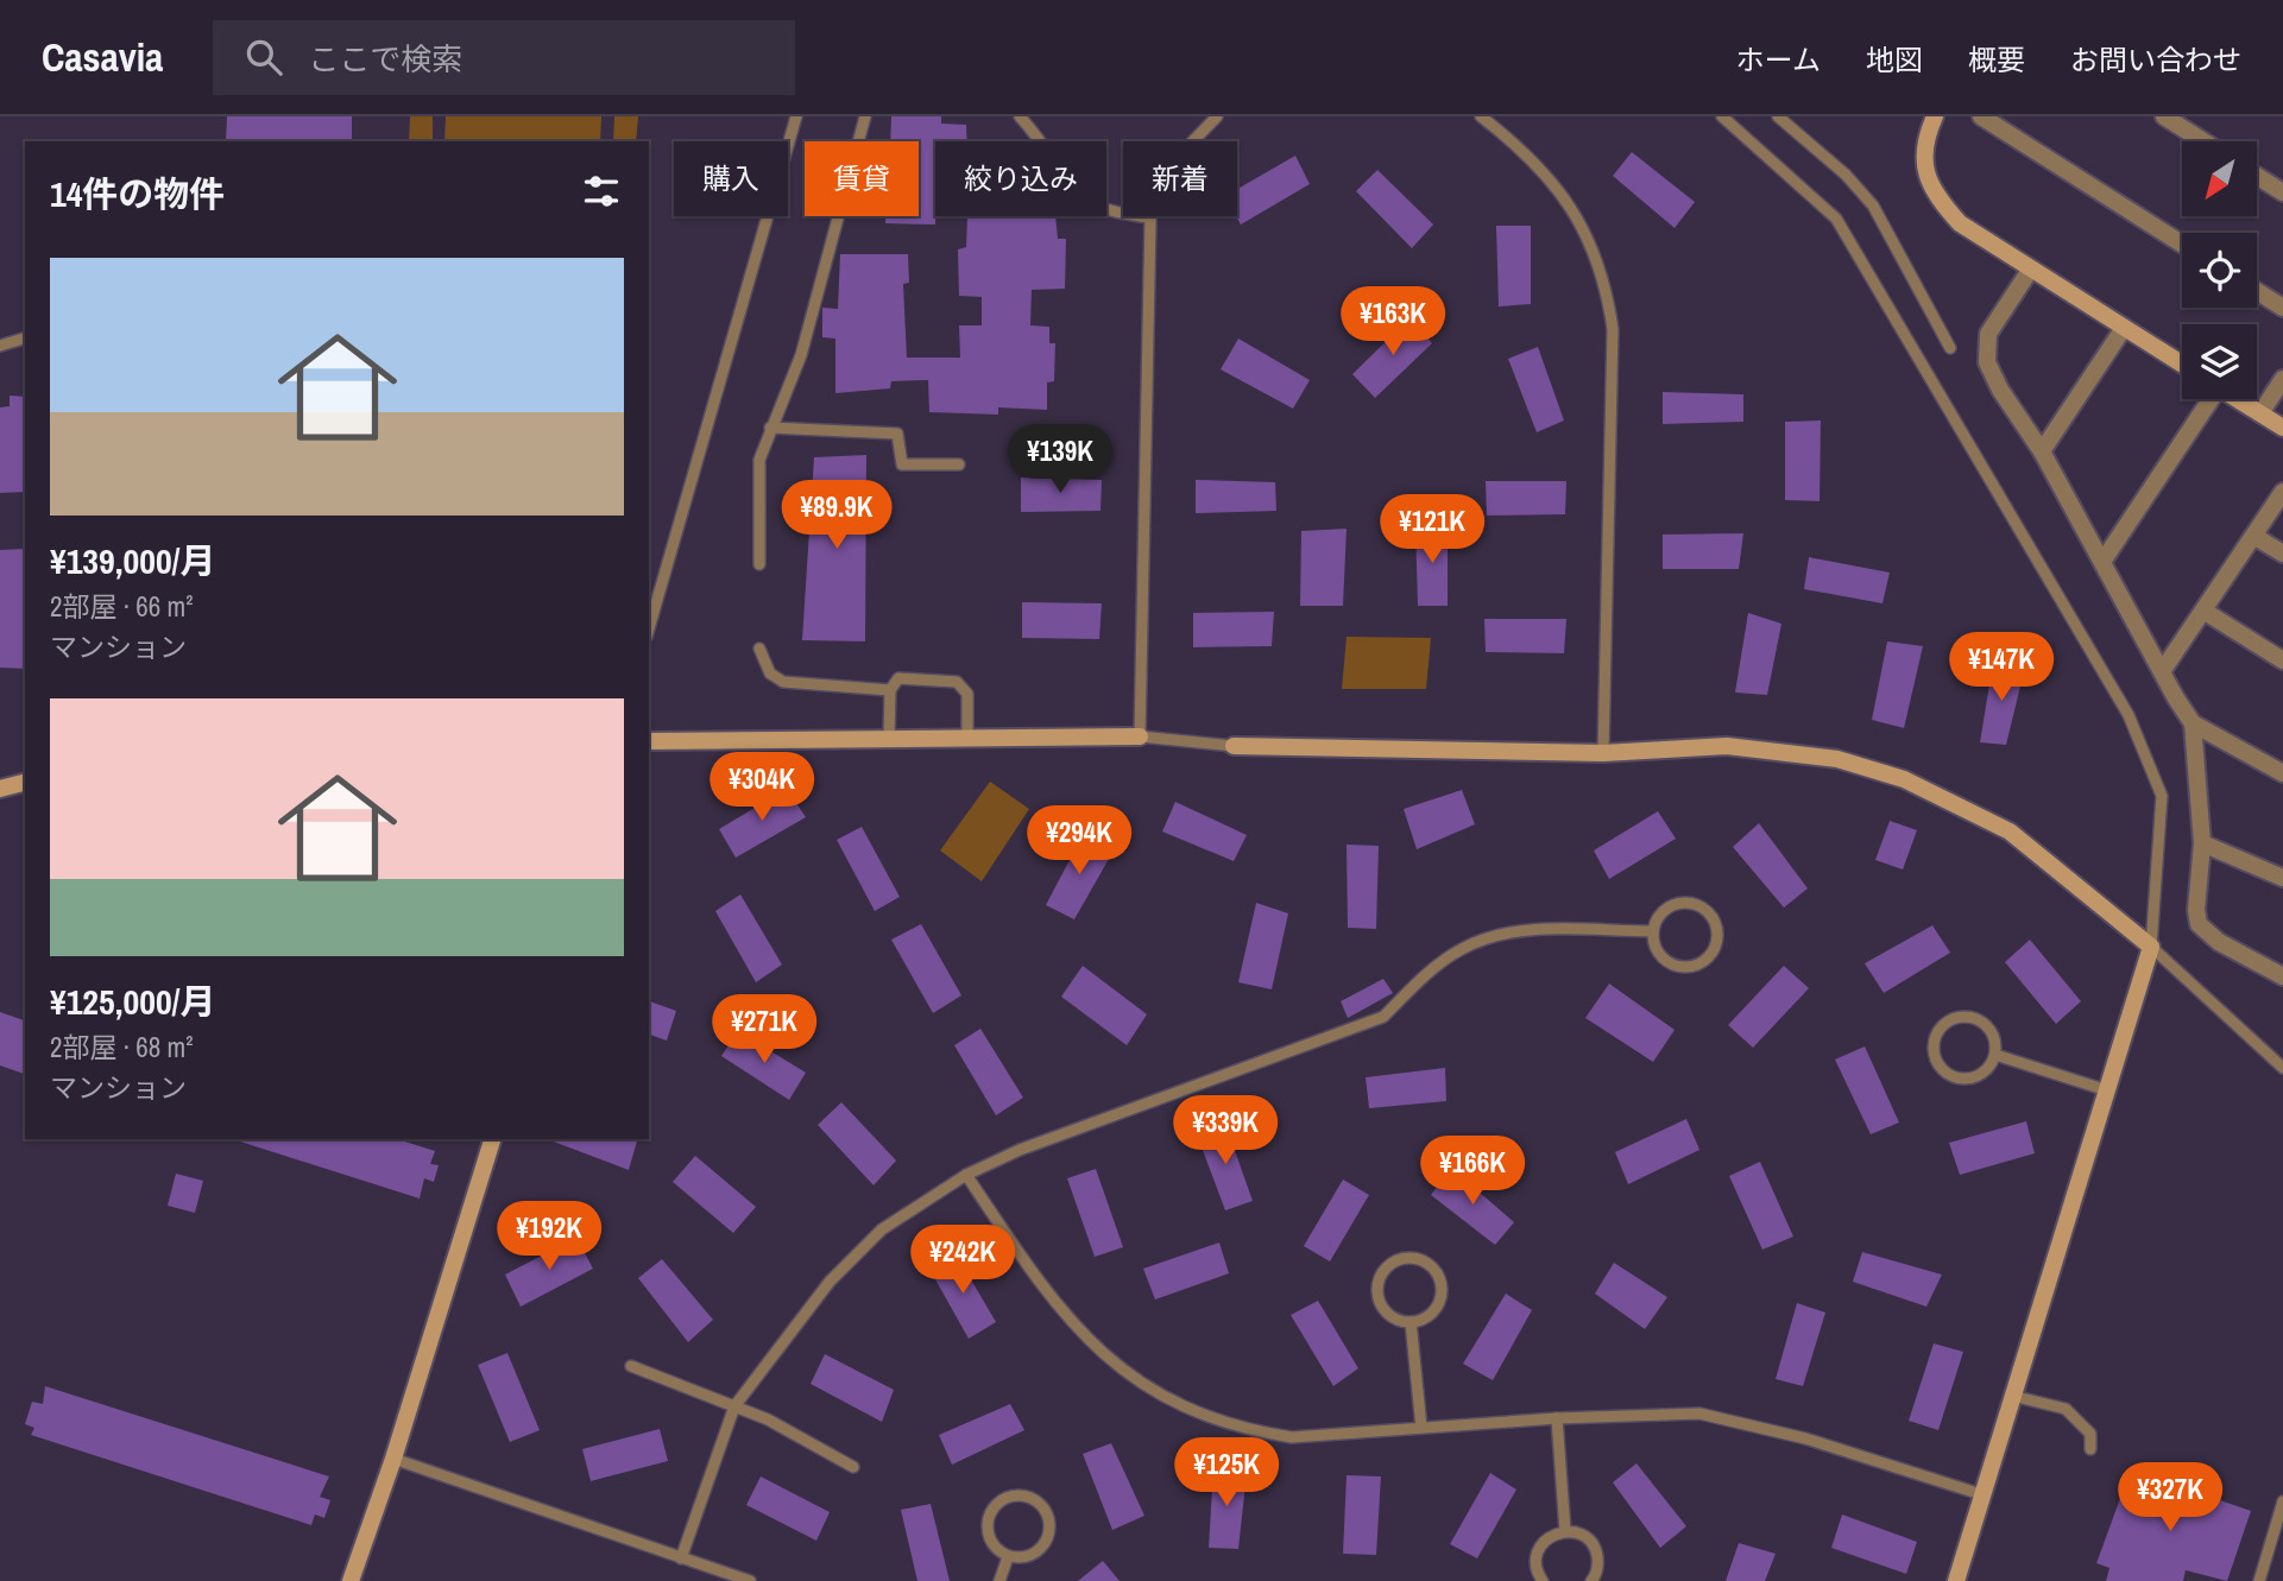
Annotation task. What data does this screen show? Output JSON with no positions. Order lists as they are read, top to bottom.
{
  "north": "bottom left",
  "page": {
    "header": "Casavia",
    "search": "ここで検索",
    "nav": [
      "ホーム",
      "地図",
      "概要",
      "お問い合わせ"
    ],
    "chip": [
      "購入",
      "賃貸",
      "絞り込み",
      "新着"
    ],
    "heading": "14件の物件",
    "list": [
      {
        "name": "¥139,000/月",
        "note": "2部屋 · 66 m² · マンション"
      },
      {
        "name": "¥125,000/月",
        "note": "2部屋 · 68 m² · マンション"
      }
    ],
    "price": [
      "¥163K",
      "¥139K",
      "¥89.9K",
      "¥121K",
      "¥147K",
      "¥304K",
      "¥294K",
      "¥271K",
      "¥339K",
      "¥166K",
      "¥192K",
      "¥242K",
      "¥125K",
      "¥327K"
    ]
  }
}
